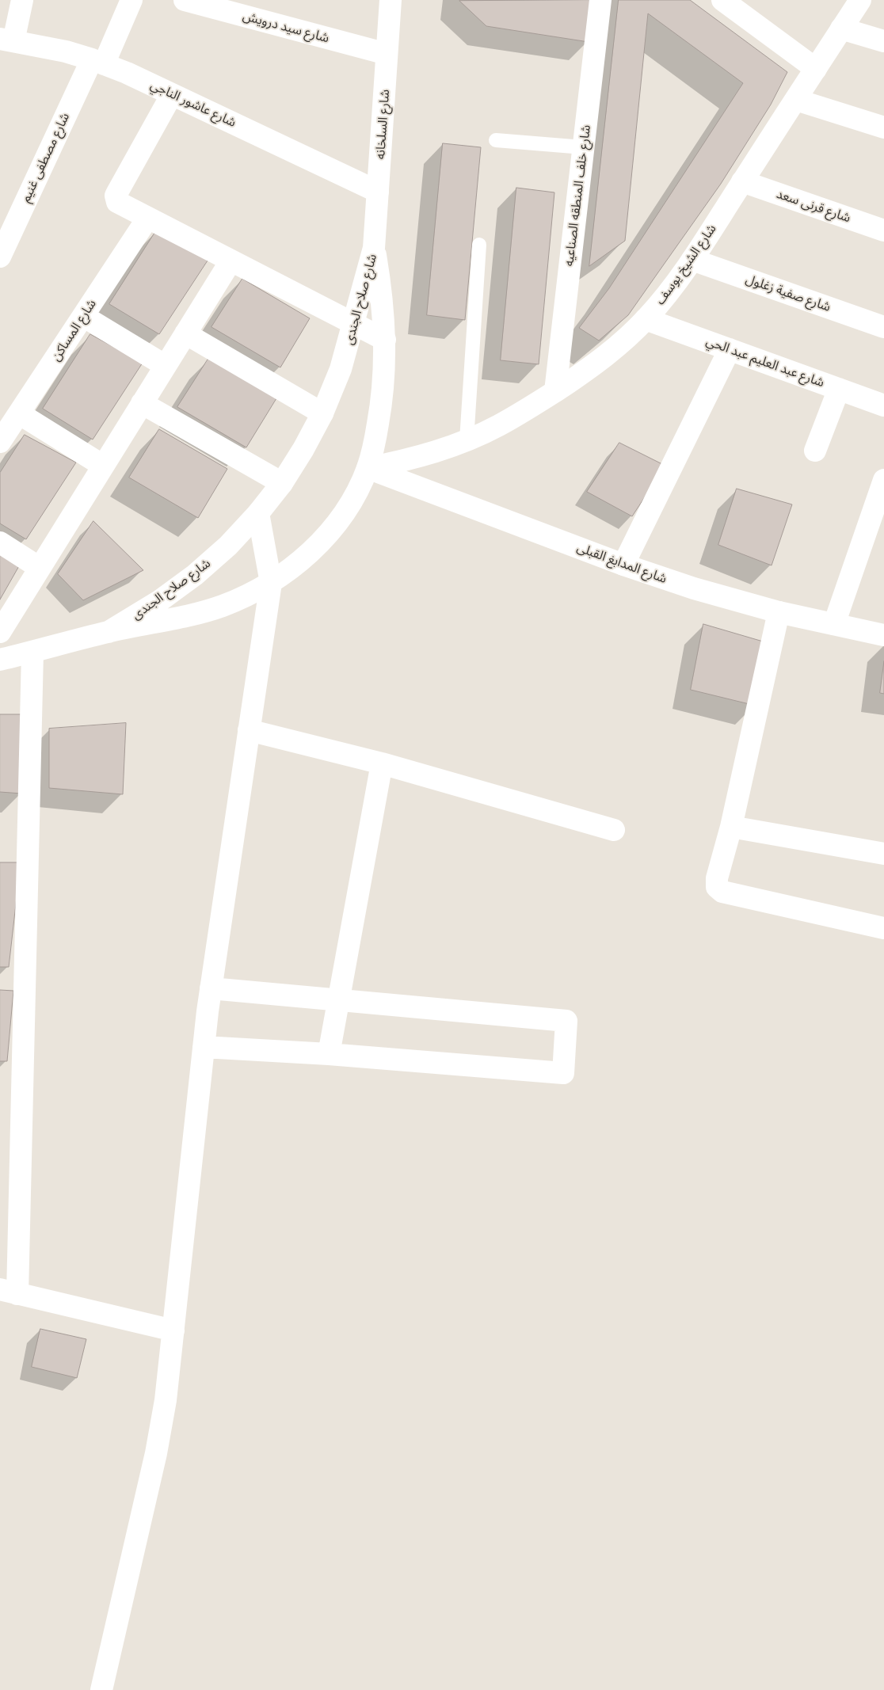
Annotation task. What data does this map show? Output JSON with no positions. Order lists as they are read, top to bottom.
{
  "streets": {
    "street": [
      "شارع سيد درويش",
      "شارع عاشور الناجي",
      "شارع السلخانه",
      "شارع مصطفى غنيم",
      "شارع خلف المنطقه الصناعيه",
      "شارع قرنى سعد",
      "شارع الشيخ يوسف",
      "شارع صفية زغلول",
      "شارع صلاح الجندى",
      "شارع المساكن",
      "شارع عبد العليم عبد الحي",
      "شارع المدابغ القبلى"
    ]
  },
  "crossings": [
    ["شارع سيد درويش", "شارع السلخانه"],
    ["شارع عاشور الناجي", "شارع السلخانه"],
    ["شارع عاشور الناجي", "شارع مصطفى غنيم"],
    ["شارع السلخانه", "شارع صلاح الجندى"],
    ["شارع خلف المنطقه الصناعيه", "شارع الشيخ يوسف"],
    ["شارع قرنى سعد", "شارع الشيخ يوسف"],
    ["شارع الشيخ يوسف", "شارع صفية زغلول"],
    ["شارع الشيخ يوسف", "شارع صلاح الجندى"],
    ["شارع الشيخ يوسف", "شارع عبد العليم عبد الحي"],
    ["شارع الشيخ يوسف", "شارع المدابغ القبلى"],
    ["شارع صلاح الجندى", "شارع المدابغ القبلى"]
  ]
}
